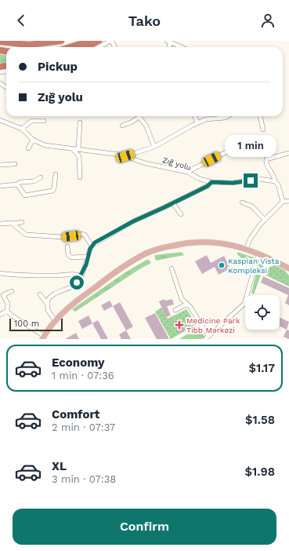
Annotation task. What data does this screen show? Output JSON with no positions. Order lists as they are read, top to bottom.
{
  "streets": {
    "street": ["Zığ yolu"]
  },
  "places": {
    "other": ["Kaspian Vista Kompleksi"],
    "health": ["Medicine Park Tibb Mərkəzi"]
  },
  "scale_bar": "100 m",
  "page": {
    "header": "Tako",
    "banner": ["Pickup", "Zığ yolu"],
    "bubble": "1 min",
    "scale": "100 m",
    "list": [
      {
        "name": "Economy",
        "note": "1 min · 07:36",
        "value": "$1.17"
      },
      {
        "name": "Comfort",
        "note": "2 min · 07:37",
        "value": "$1.58"
      },
      {
        "name": "XL",
        "note": "3 min · 07:38",
        "value": "$1.98"
      }
    ],
    "buttons": "Confirm"
  }
}
